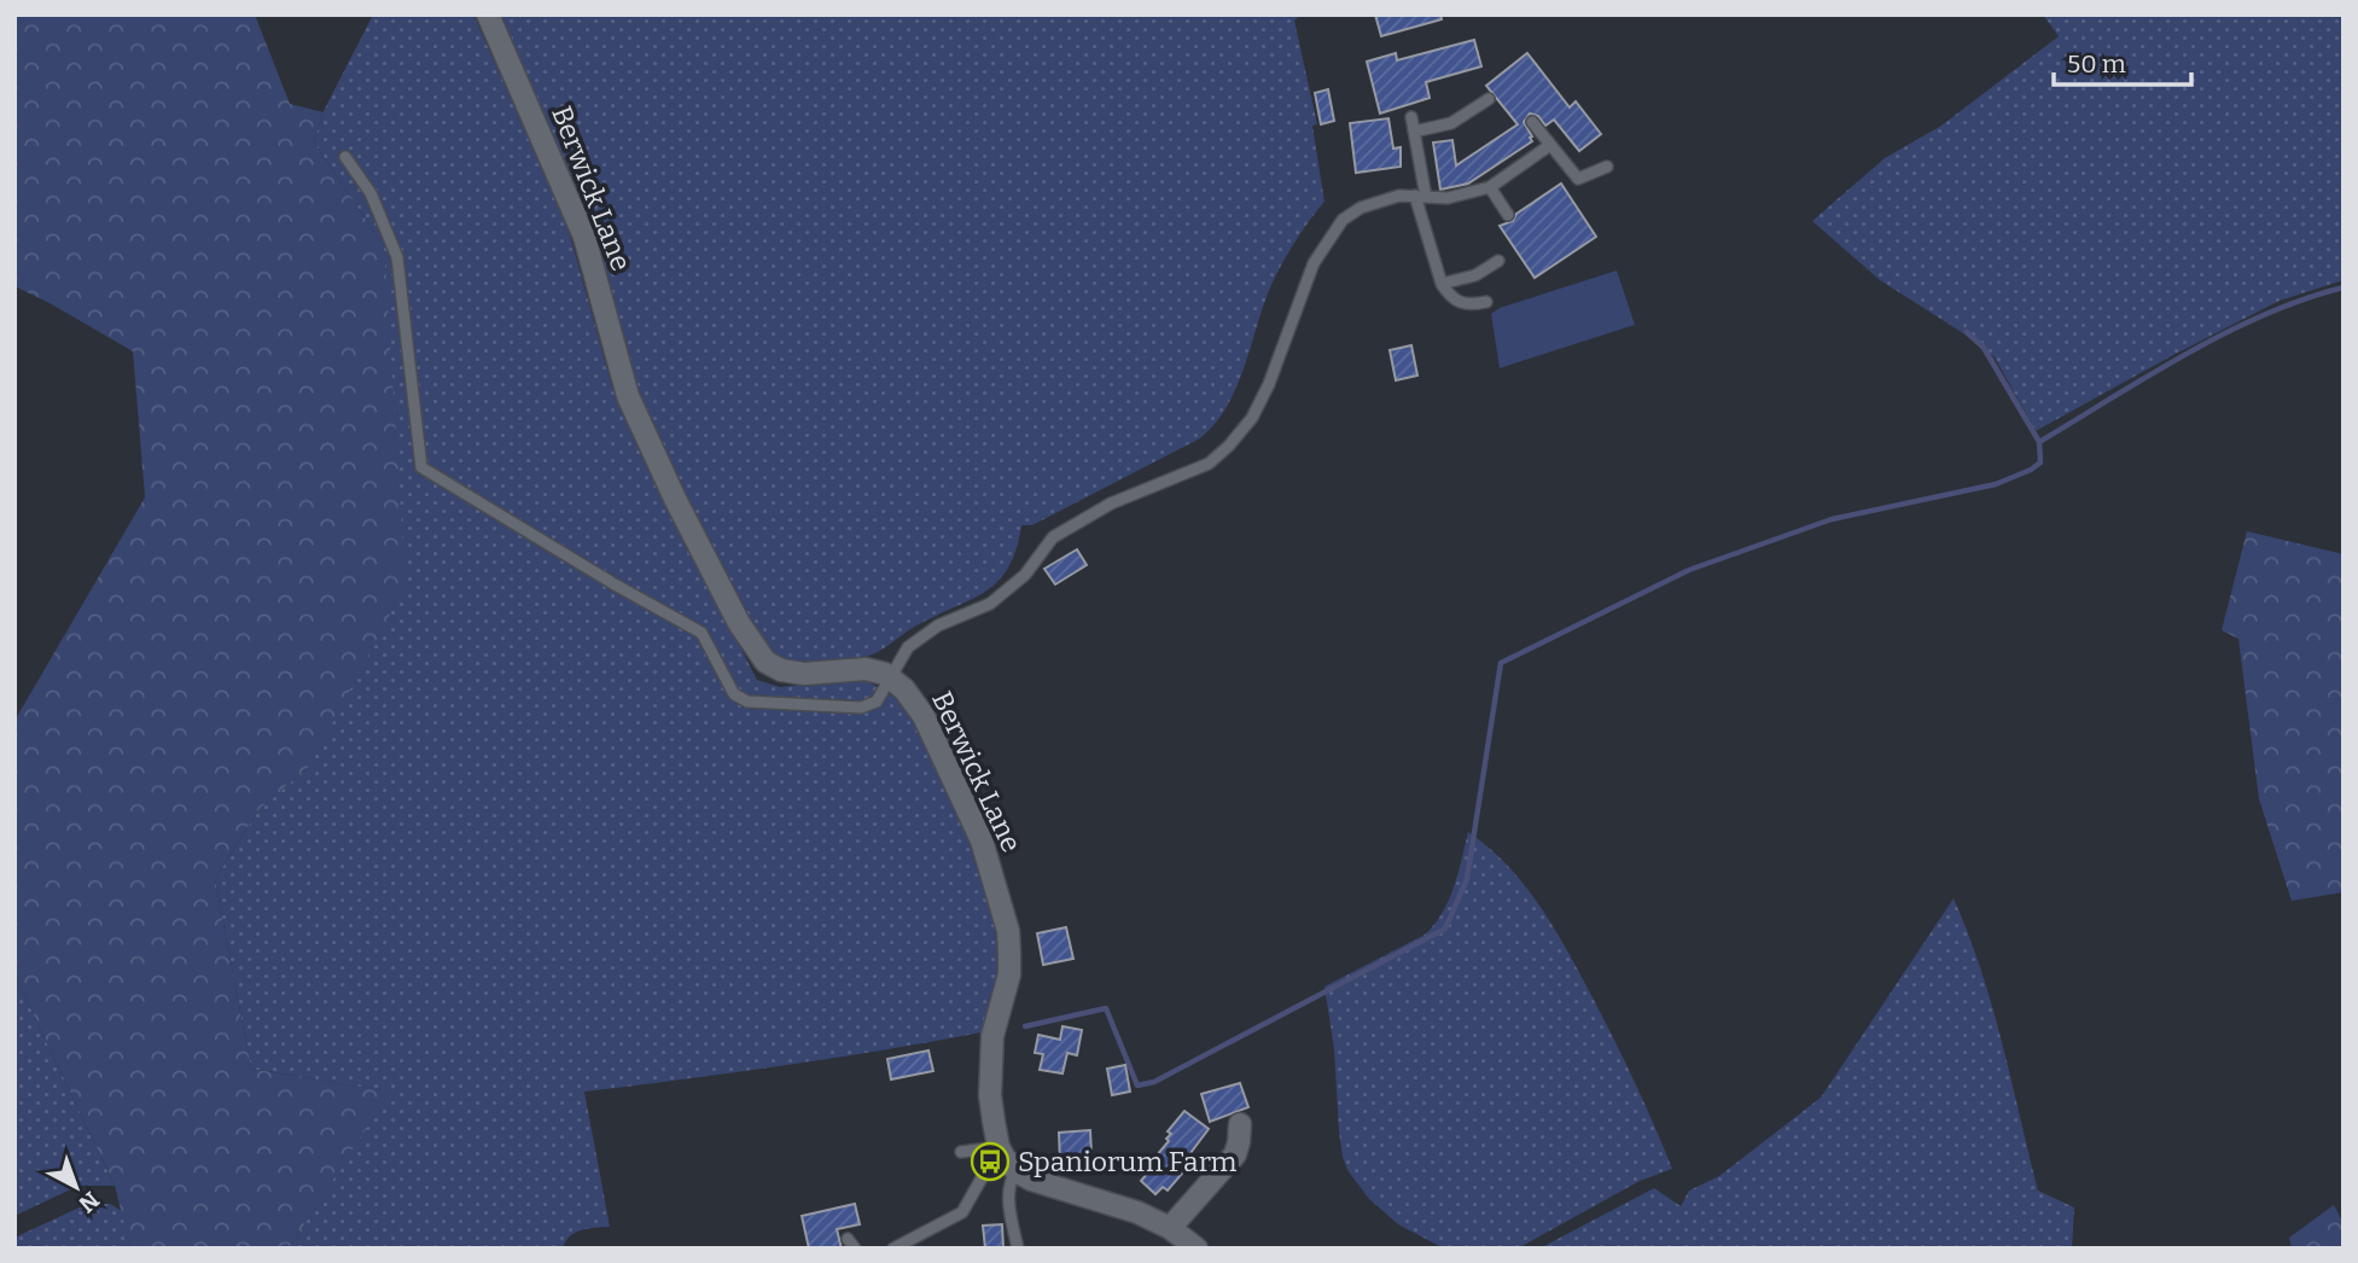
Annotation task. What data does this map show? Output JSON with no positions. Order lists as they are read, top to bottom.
{
  "streets": {
    "street": ["Berwick Lane"]
  },
  "places": {
    "bus stop": ["Spaniorum Farm"]
  },
  "scale_bar": "50 m",
  "north": "bottom right"
}
